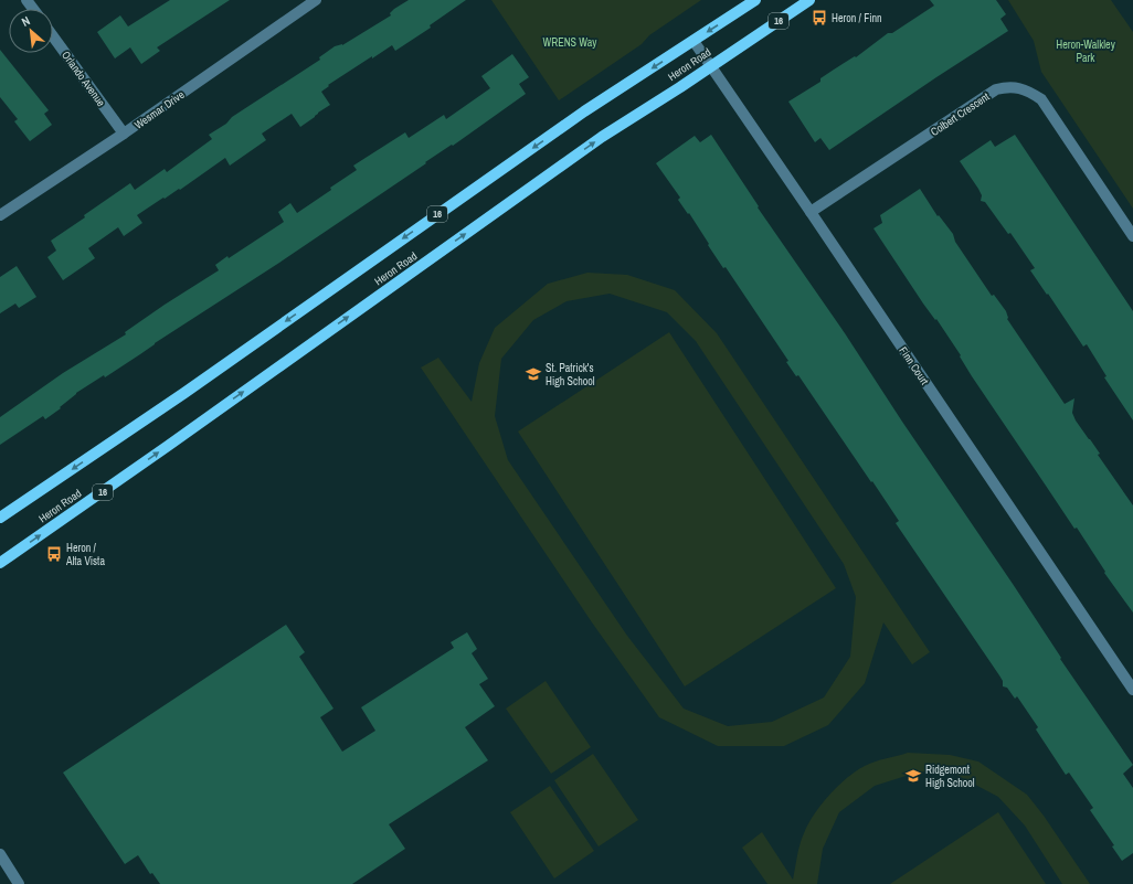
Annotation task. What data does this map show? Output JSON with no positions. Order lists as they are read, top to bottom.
{
  "streets": {
    "main road": ["16", "Heron Road"],
    "street": [
      "Orlando Avenue",
      "Wesmar Drive",
      "Colbert Crescent",
      "Finn Court"
    ]
  },
  "crossings": [
    ["Heron Road", "Finn Court"],
    ["Orlando Avenue", "Wesmar Drive"],
    ["Colbert Crescent", "Finn Court"]
  ],
  "parks": ["WRENS Way", "Heron-Walkley Park"],
  "places": {
    "bus stop": ["Heron / Finn", "Heron / Alta Vista"],
    "school or university": ["St. Patrick's High School", "Ridgemont High School"]
  },
  "north": "top left"
}
